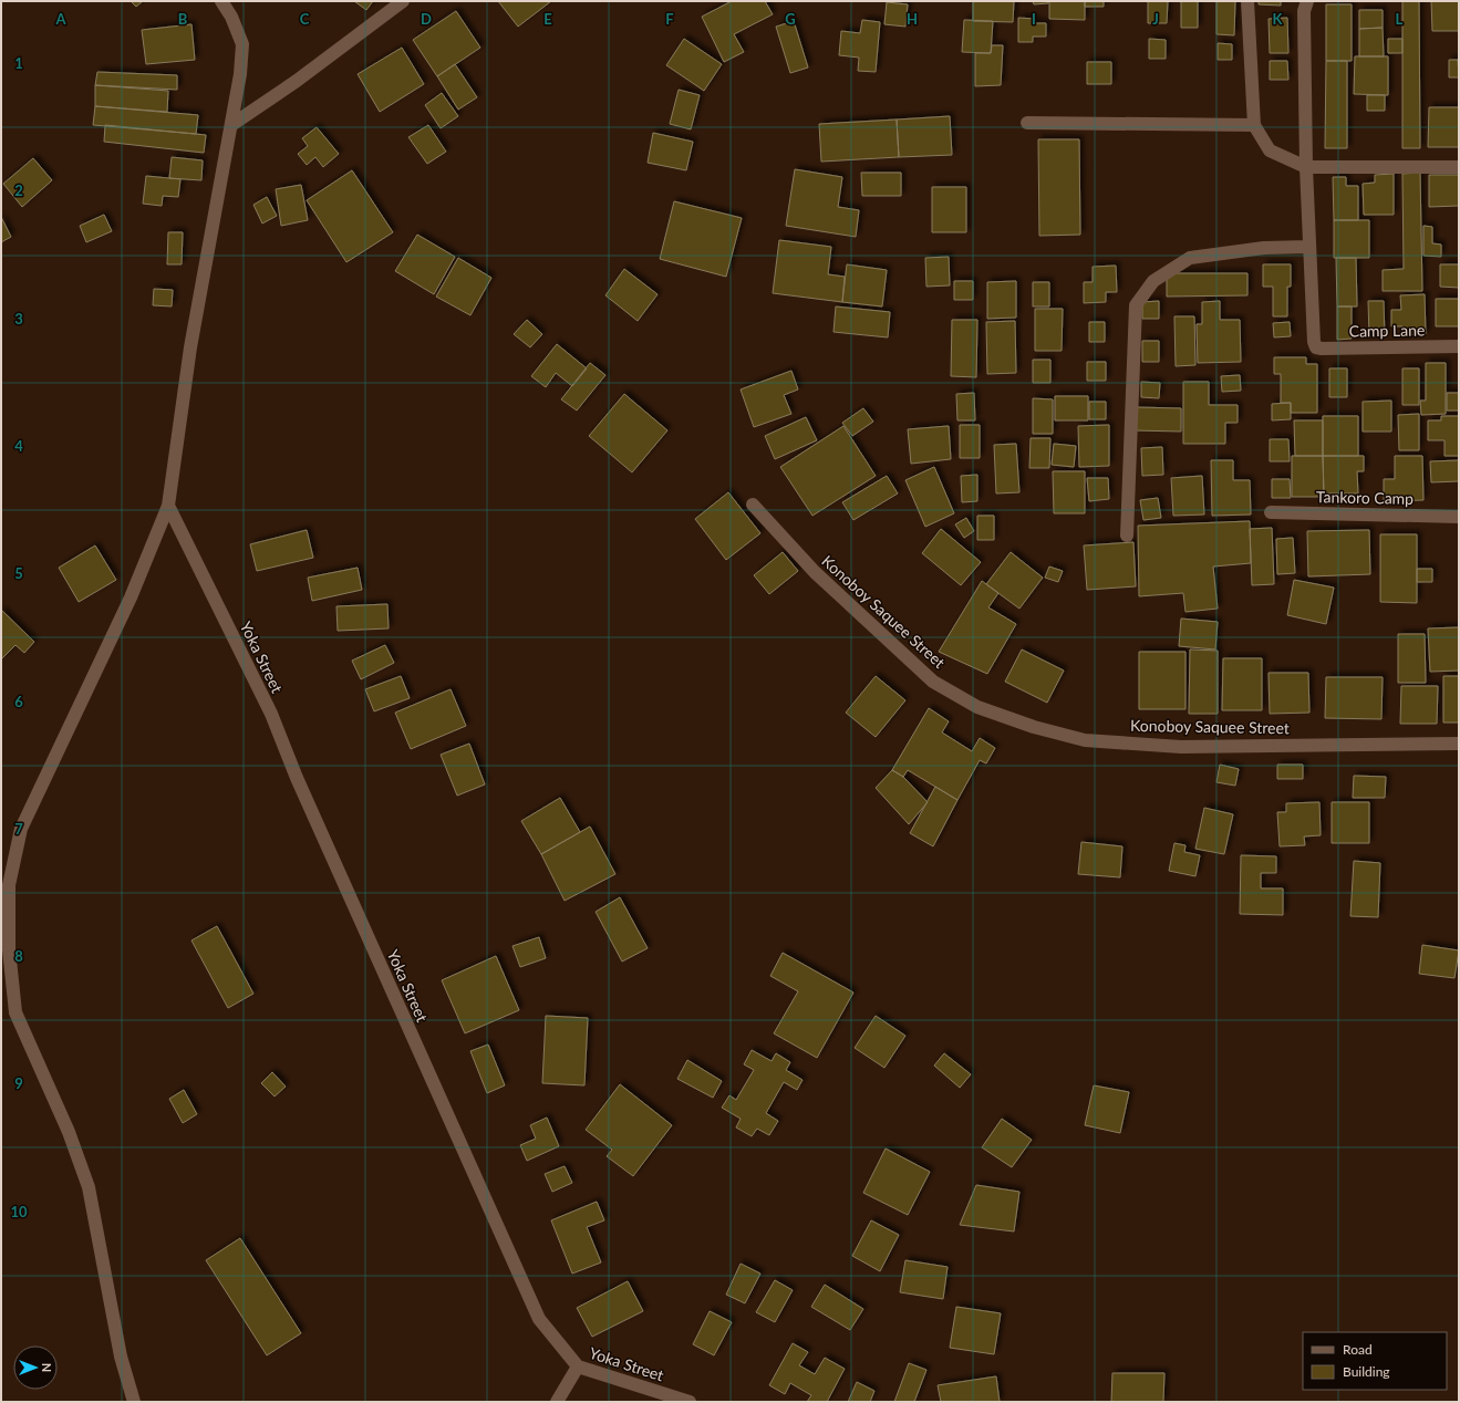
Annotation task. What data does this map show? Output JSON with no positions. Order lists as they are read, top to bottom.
{
  "streets": {
    "street": [
      "Camp Lane",
      "Tankoro Camp",
      "Konoboy Saquee Street",
      "Yoka Street"
    ]
  },
  "legend": ["Road", "Building"],
  "north": "right",
  "grid": {
    "columns": [
      "A",
      "B",
      "C",
      "D",
      "E",
      "F",
      "G",
      "H",
      "I",
      "J",
      "K",
      "L"
    ],
    "rows": [
      "1",
      "2",
      "3",
      "4",
      "5",
      "6",
      "7",
      "8",
      "9",
      "10"
    ]
  }
}
